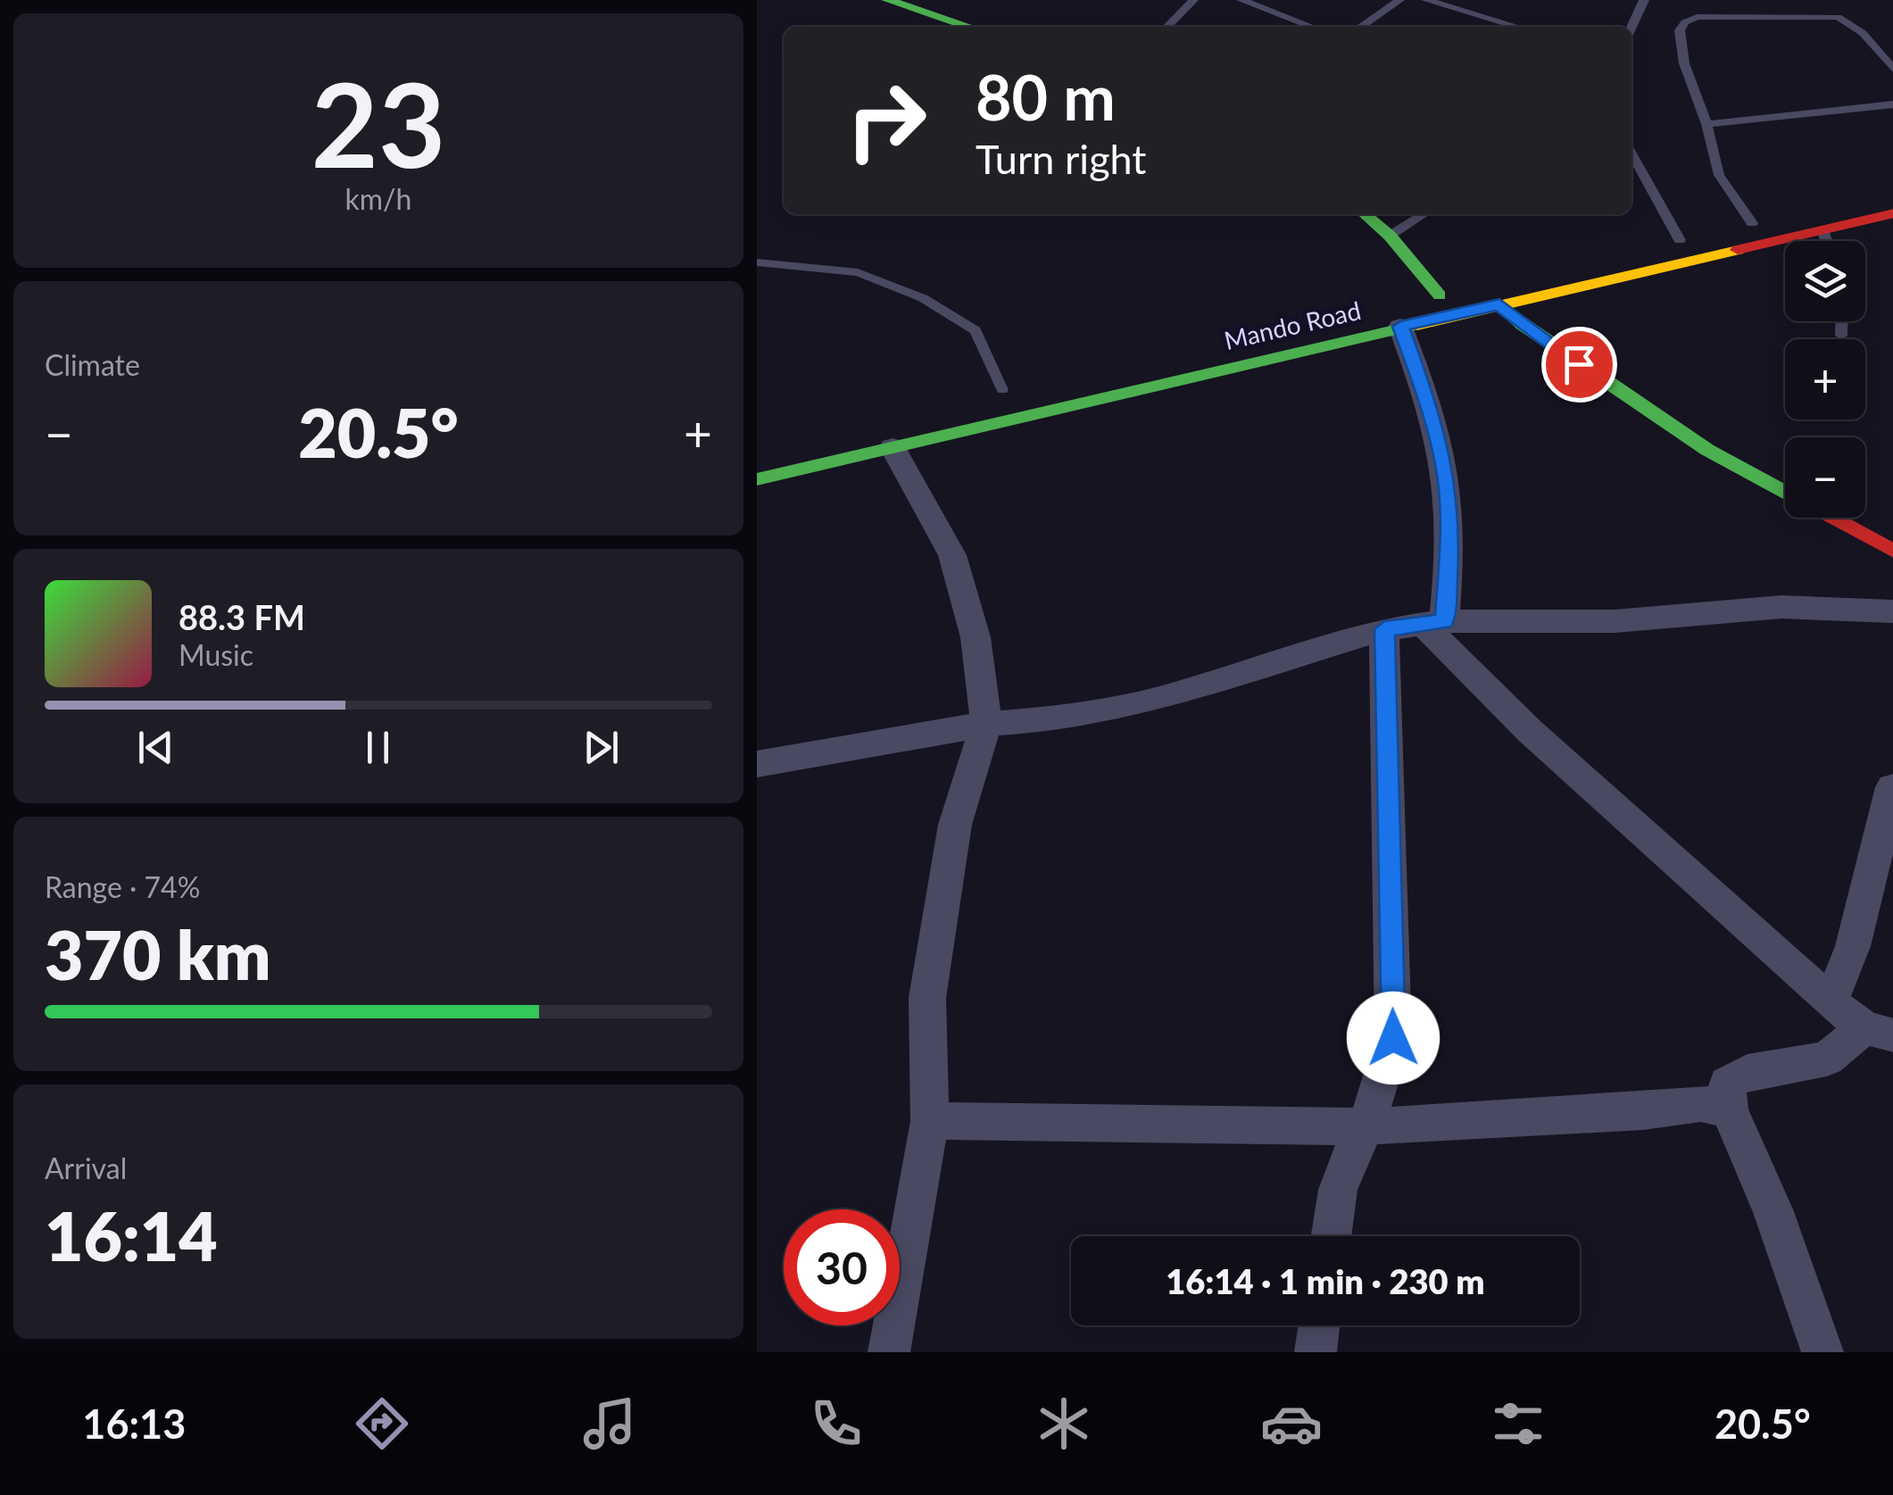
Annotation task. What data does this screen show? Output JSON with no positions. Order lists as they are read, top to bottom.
{
  "streets": {
    "main road": ["Mando Road"]
  },
  "page": {
    "tile": [
      ["23", "km/h"],
      "Climate",
      ["Range · 74%", "370 km"],
      ["Arrival", "16:14"]
    ],
    "turn": ["80 m", "Turn right"],
    "map_buttons": ["+", "−"],
    "heat": ["−", "20.5°", "+"],
    "song": ["88.3 FM", "Music"],
    "limit": "30",
    "trip": "16:14 · 1 min · 230 m",
    "tabs": ["16:13", "20.5°"]
  }
}
